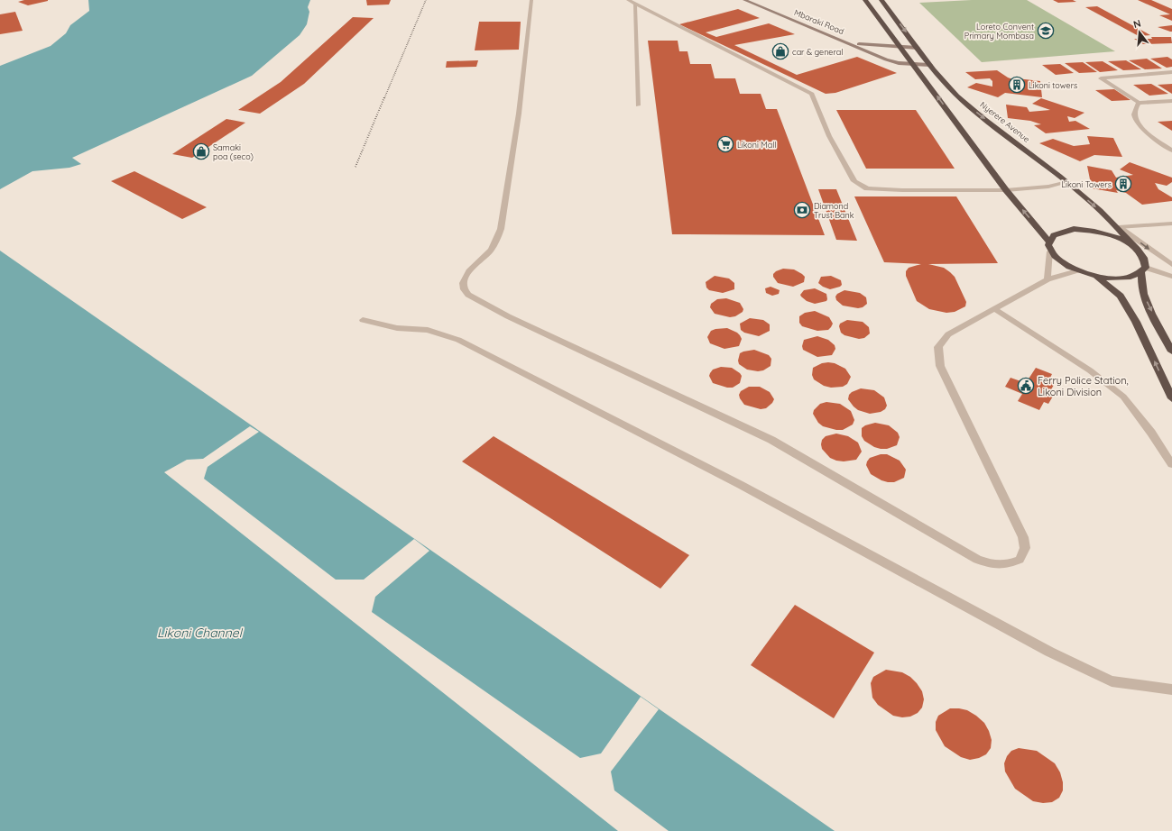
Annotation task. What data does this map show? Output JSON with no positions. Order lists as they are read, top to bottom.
{
  "streets": {
    "highway": ["Nyerere Avenue"],
    "main road": ["Mbaraki Road"]
  },
  "crossings": [
    ["Mbaraki Road", "Nyerere Avenue"]
  ],
  "water": ["Likoni Channel"],
  "places": {
    "school or university": ["Loreto Convent Primary Mombasa"],
    "shop": ["car & general", "Samaki poa (seco)"],
    "building": ["Likoni towers", "Likoni Towers"],
    "supermarket": ["Likoni Mall"],
    "bank": ["Diamond Trust Bank"],
    "public building": ["Ferry Police Station, Likoni Division"]
  },
  "north": "top"
}
